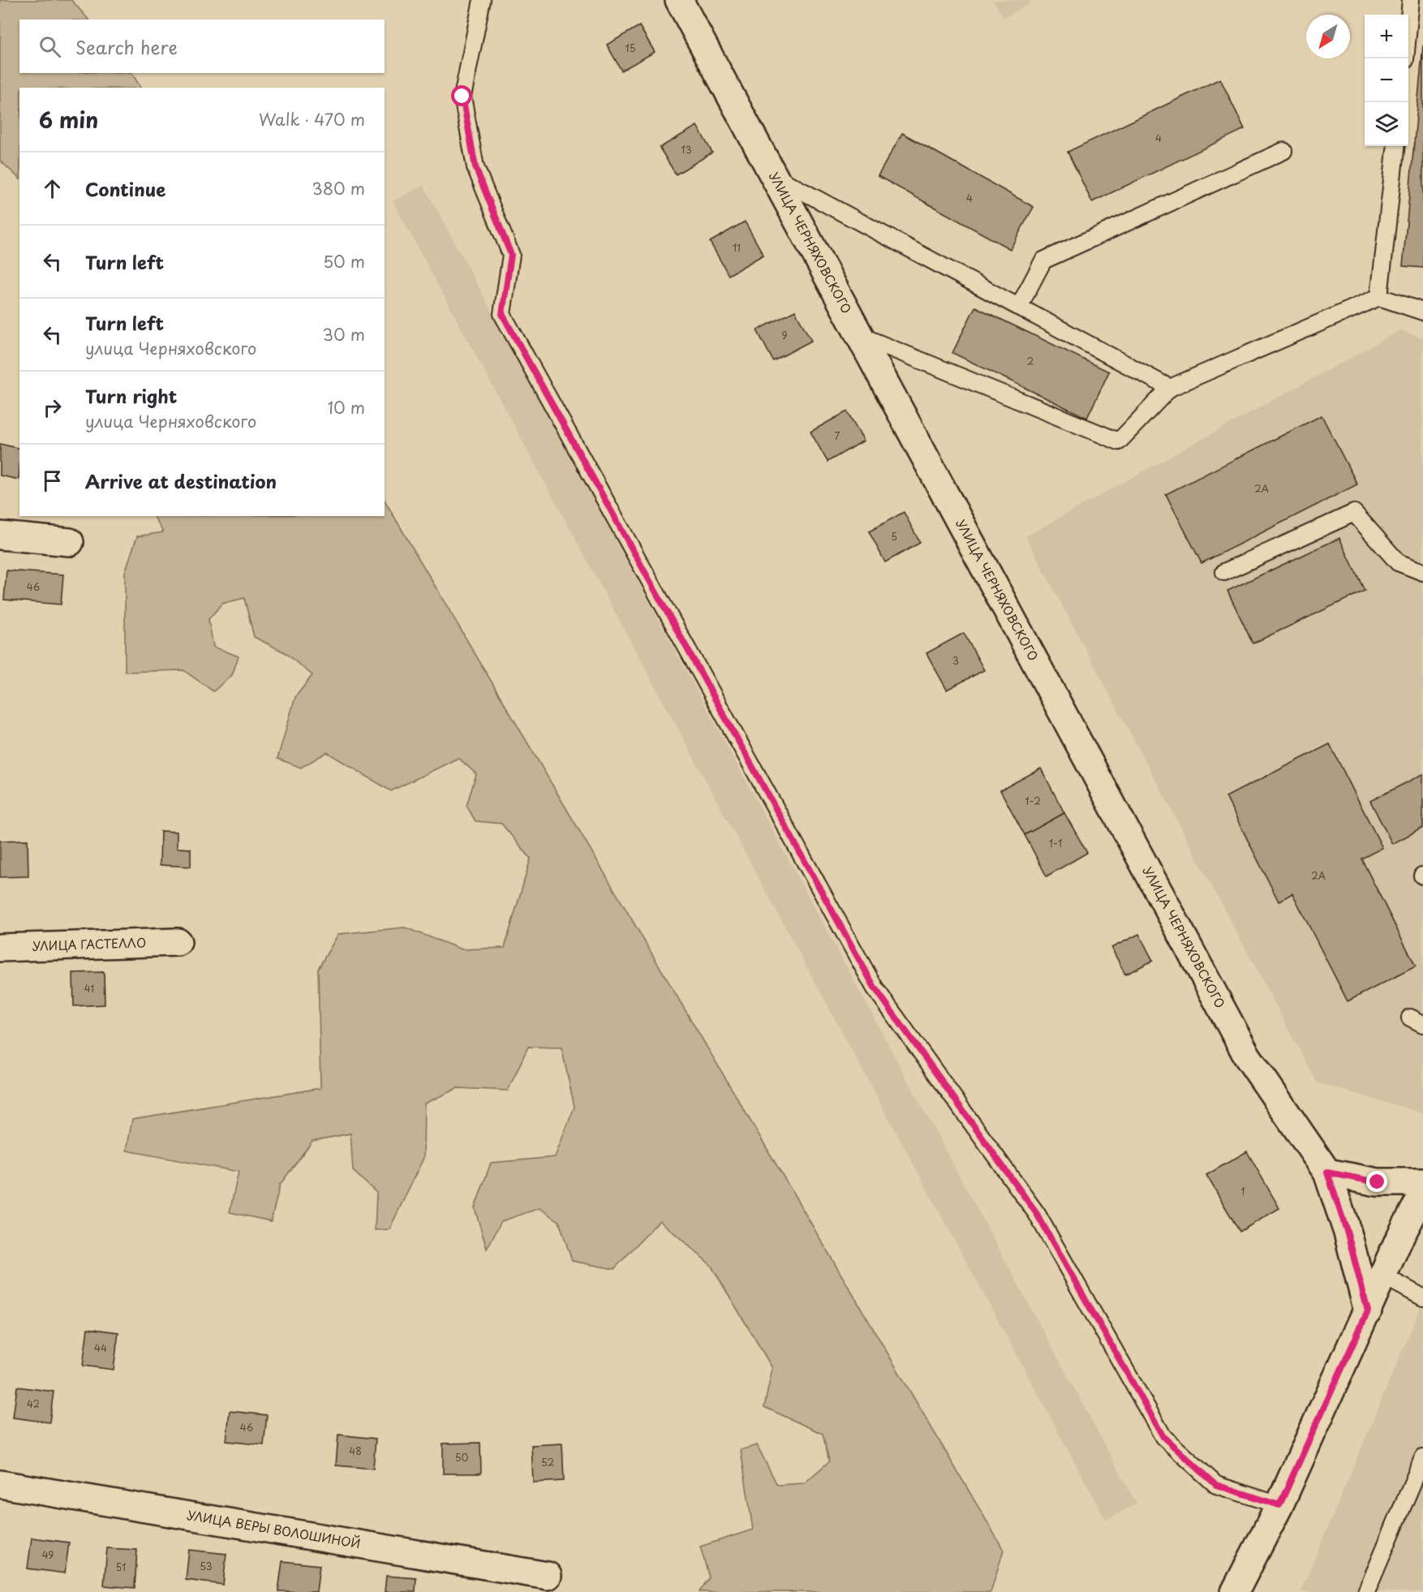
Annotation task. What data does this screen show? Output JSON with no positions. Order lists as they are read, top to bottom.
{
  "streets": {
    "street": ["УЛИЦА ЧЕРНЯХОВСКОГО", "УЛИЦА ГАСТЕЛЛО", "УЛИЦА ВЕРЫ ВОЛОШИНОЙ"]
  },
  "house_numbers": [
    "15",
    "4",
    "13",
    "4",
    "11",
    "9",
    "2",
    "7",
    "2А",
    "5",
    "46",
    "3",
    "1-2",
    "1-1",
    "2А",
    "41",
    "1",
    "44",
    "42",
    "46",
    "48",
    "50",
    "52",
    "49",
    "53",
    "51"
  ],
  "north": "bottom left",
  "page": {
    "map_buttons": ["+", "−"],
    "search": "Search here",
    "heading": ["6 min", "Walk · 470 m"],
    "list": [
      ["Continue", "380 m"],
      ["Turn left", "50 m"],
      ["Turn left", "улица Черняховского", "30 m"],
      ["Turn right", "улица Черняховского", "10 m"],
      "Arrive at destination"
    ]
  }
}
